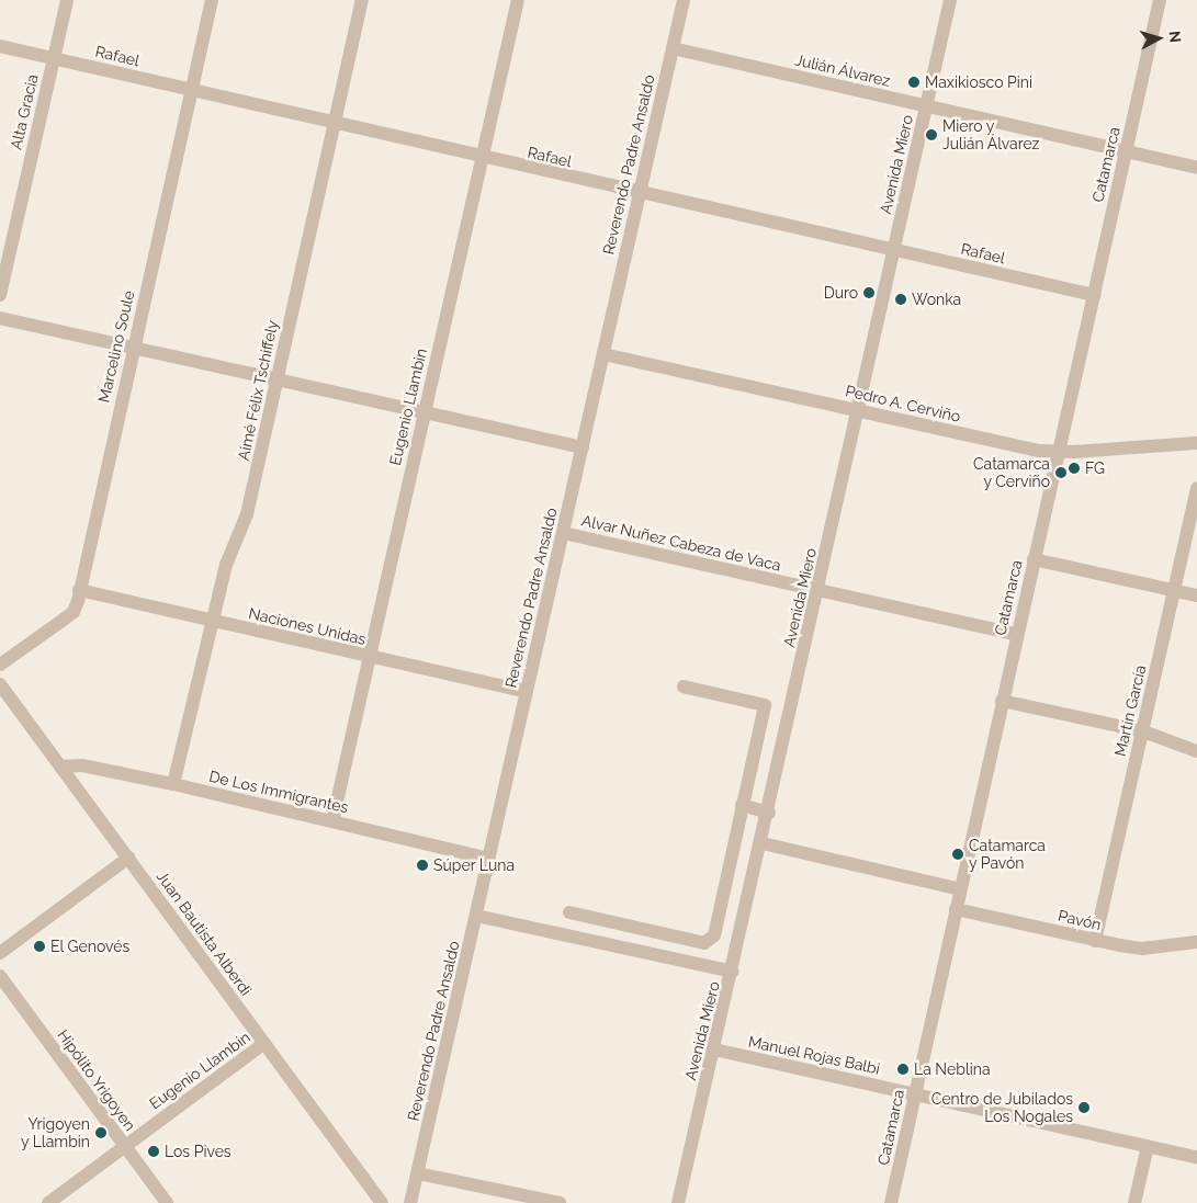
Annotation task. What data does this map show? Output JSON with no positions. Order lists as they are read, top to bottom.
{
  "streets": {
    "street": [
      "Rafael",
      "Julián Álvarez",
      "Alta Gracia",
      "Reverendo Padre Ansaldo",
      "Avenida Miero",
      "Catamarca",
      "Marcelino Soule",
      "Aimé Félix Tschiffely",
      "Pedro A. Cerviño",
      "Eugenio Llambin",
      "Alvar Nuñez Cabeza de Vaca",
      "Naciones Unidas",
      "Martín García",
      "De Los Immigrantes",
      "Pavón",
      "Juan Bautista Alberdi",
      "Manuel Rojas Balbi",
      "Hipólito Yrigoyen"
    ]
  },
  "crossings": [
    ["Rafael", "Alta Gracia"],
    ["Rafael", "Reverendo Padre Ansaldo"],
    ["Rafael", "Avenida Miero"],
    ["Rafael", "Catamarca"],
    ["Rafael", "Marcelino Soule"],
    ["Rafael", "Aimé Félix Tschiffely"],
    ["Rafael", "Eugenio Llambin"],
    ["Julián Álvarez", "Reverendo Padre Ansaldo"],
    ["Julián Álvarez", "Avenida Miero"],
    ["Julián Álvarez", "Catamarca"],
    ["Reverendo Padre Ansaldo", "Pedro A. Cerviño"],
    ["Reverendo Padre Ansaldo", "Alvar Nuñez Cabeza de Vaca"],
    ["Reverendo Padre Ansaldo", "Naciones Unidas"],
    ["Reverendo Padre Ansaldo", "De Los Immigrantes"],
    ["Avenida Miero", "Pedro A. Cerviño"],
    ["Avenida Miero", "Alvar Nuñez Cabeza de Vaca"],
    ["Avenida Miero", "Manuel Rojas Balbi"],
    ["Catamarca", "Pedro A. Cerviño"],
    ["Catamarca", "Alvar Nuñez Cabeza de Vaca"],
    ["Catamarca", "Pavón"],
    ["Catamarca", "Manuel Rojas Balbi"],
    ["Marcelino Soule", "Naciones Unidas"],
    ["Aimé Félix Tschiffely", "Naciones Unidas"],
    ["Aimé Félix Tschiffely", "De Los Immigrantes"],
    ["Eugenio Llambin", "Naciones Unidas"],
    ["Eugenio Llambin", "De Los Immigrantes"],
    ["Eugenio Llambin", "Juan Bautista Alberdi"],
    ["Eugenio Llambin", "Hipólito Yrigoyen"],
    ["Martín García", "Pavón"],
    ["De Los Immigrantes", "Juan Bautista Alberdi"]
  ],
  "places": [
    "Maxikiosco Pini",
    "Miero y Julián Álvarez",
    "Duro",
    "Wonka",
    "FG",
    "Catamarca y Cerviño",
    "Catamarca y Pavón",
    "Súper Luna",
    "El Genovés",
    "La Neblina",
    "Centro de Jubilados Los Nogales",
    "Yrigoyen y Llambin",
    "Los Pives"
  ],
  "north": "right"
}
